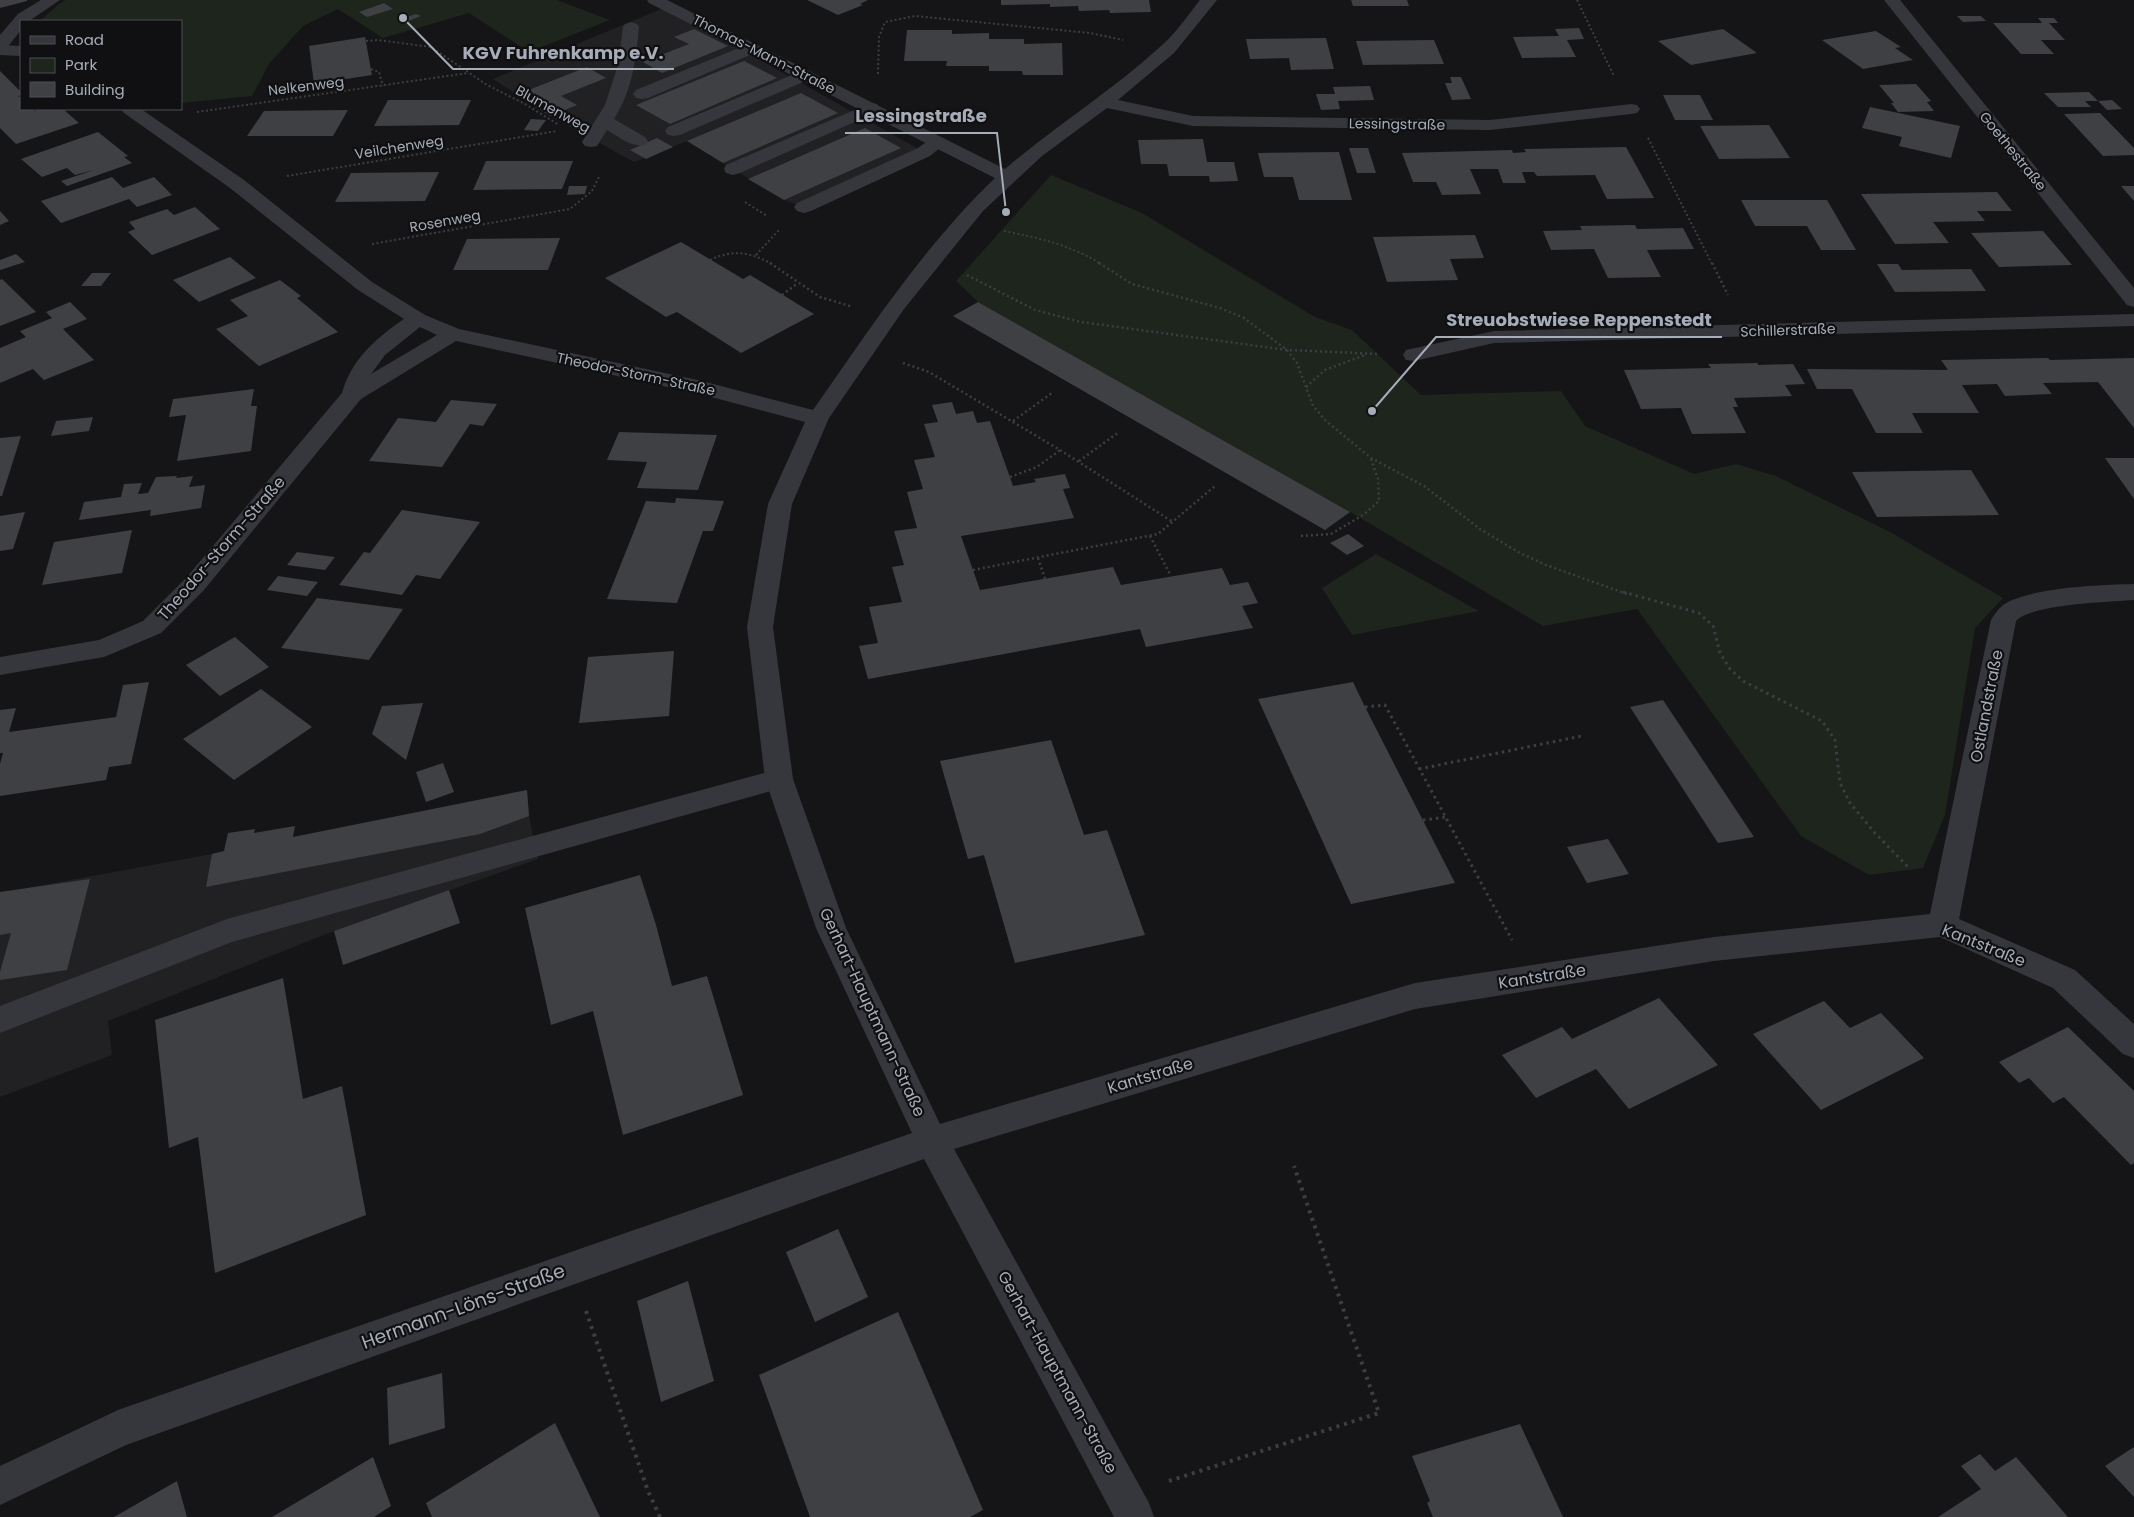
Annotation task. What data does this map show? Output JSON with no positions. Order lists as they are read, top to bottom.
{
  "streets": {
    "street": [
      "Thomas-Mann-Straße",
      "Lessingstraße",
      "Goethestraße",
      "Schillerstraße",
      "Theodor-Storm-Straße",
      "Ostlandstraße",
      "Kantstraße",
      "Gerhart-Hauptmann-Straße",
      "Hermann-Löns-Straße"
    ],
    "path": [
      "Nelkenweg",
      "Blumenweg",
      "Veilchenweg",
      "Rosenweg"
    ]
  },
  "crossings": [
    ["Thomas-Mann-Straße", "Gerhart-Hauptmann-Straße"],
    ["Nelkenweg", "Blumenweg"],
    ["Nelkenweg", "Theodor-Storm-Straße"],
    ["Blumenweg", "Veilchenweg"],
    ["Blumenweg", "Rosenweg"],
    ["Lessingstraße", "Gerhart-Hauptmann-Straße"],
    ["Veilchenweg", "Theodor-Storm-Straße"],
    ["Rosenweg", "Theodor-Storm-Straße"],
    ["Theodor-Storm-Straße", "Gerhart-Hauptmann-Straße"],
    ["Ostlandstraße", "Kantstraße"],
    ["Kantstraße", "Gerhart-Hauptmann-Straße"],
    ["Kantstraße", "Hermann-Löns-Straße"],
    ["Gerhart-Hauptmann-Straße", "Hermann-Löns-Straße"]
  ],
  "places": ["KGV Fuhrenkamp e.V.", "Lessingstraße", "Streuobstwiese Reppenstedt"],
  "legend": ["Road", "Park", "Building"]
}
